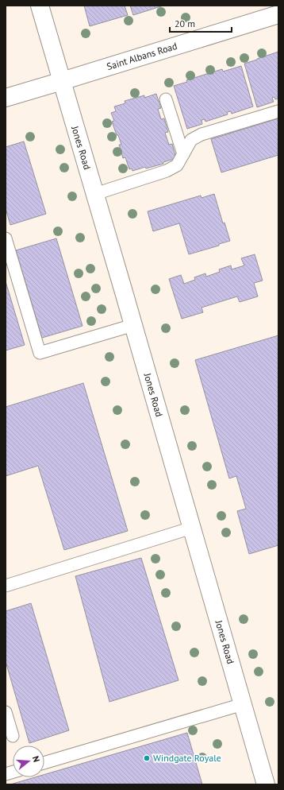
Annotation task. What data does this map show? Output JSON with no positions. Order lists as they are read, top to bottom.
{
  "streets": {
    "street": ["Saint Albans Road", "Jones Road"]
  },
  "crossings": [
    ["Saint Albans Road", "Jones Road"]
  ],
  "places": ["Windgate Royale"],
  "scale_bar": "20 m",
  "north": "right"
}
